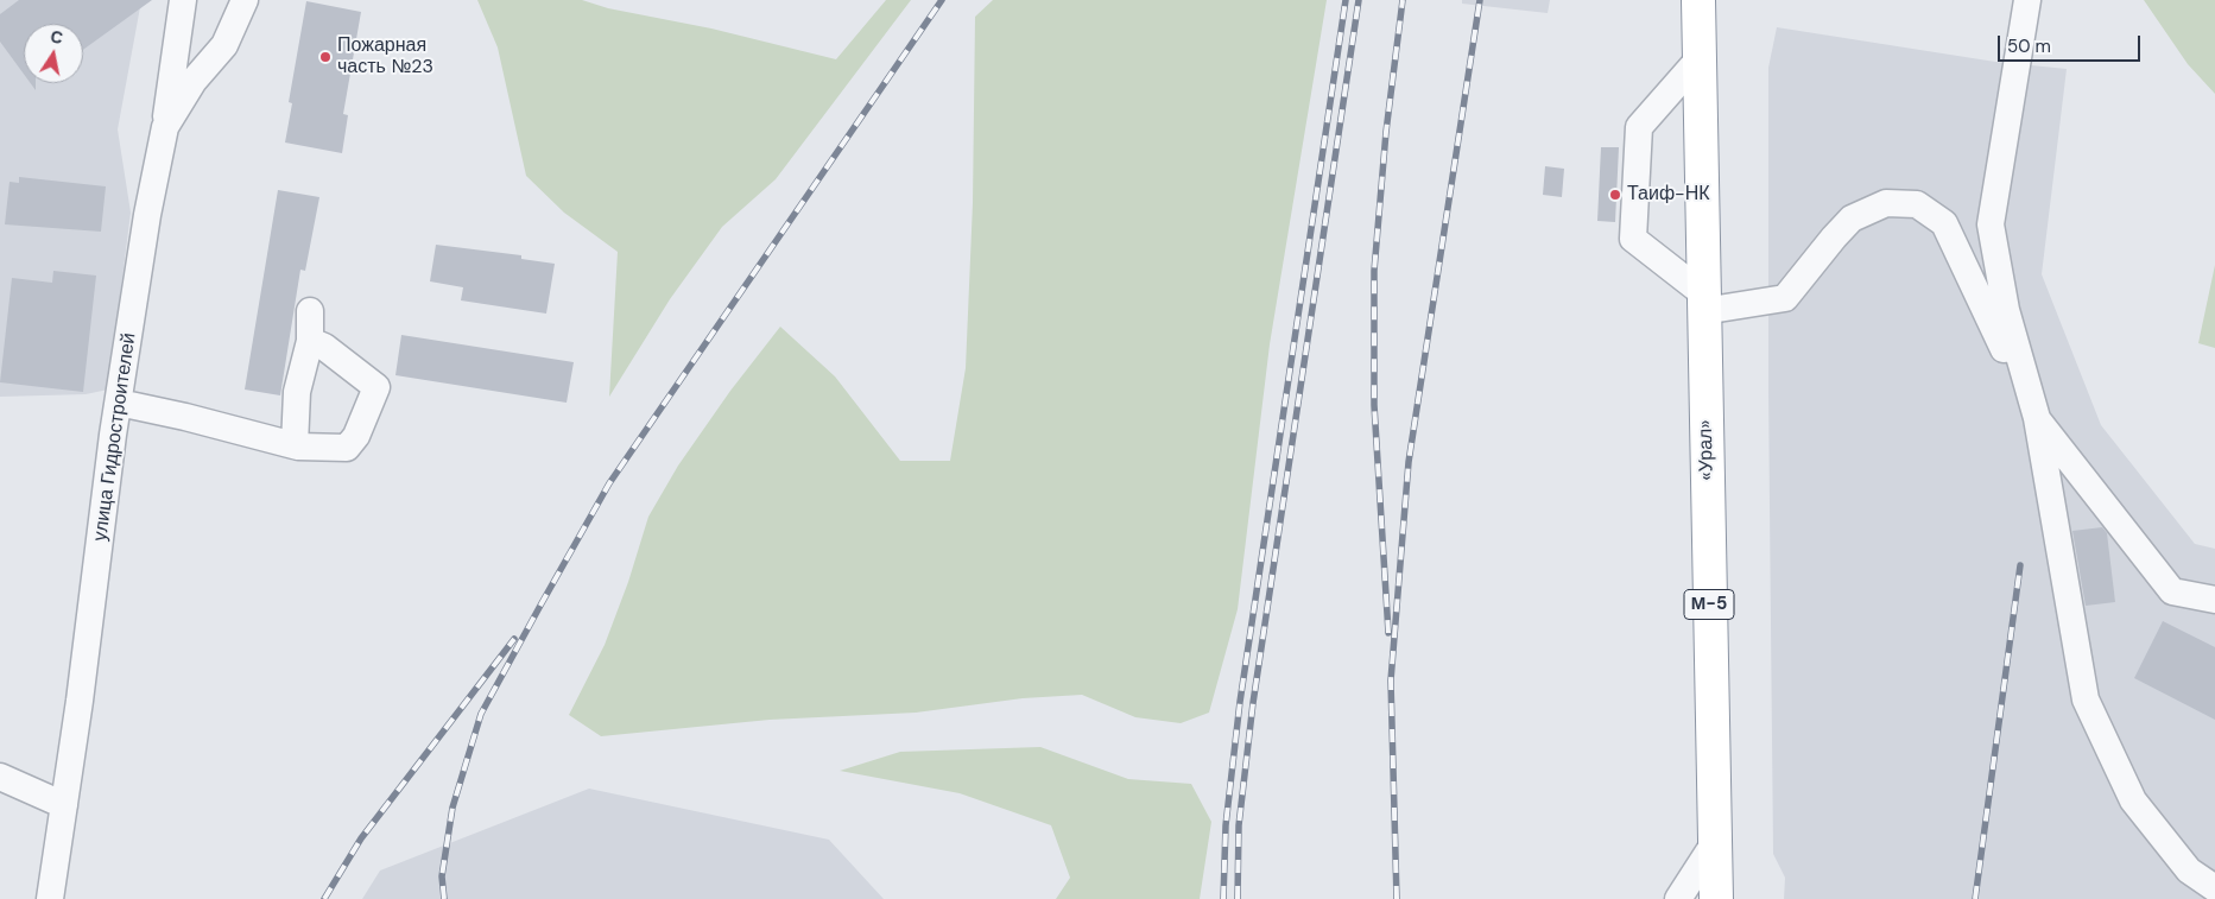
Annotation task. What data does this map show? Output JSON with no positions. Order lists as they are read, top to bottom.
{
  "streets": {
    "highway": ["«Урал»", "М-5"],
    "street": ["улица Гидростроителей"]
  },
  "places": ["Пожарная часть №23", "Таиф-НК"],
  "scale_bar": "50 m",
  "north": "top"
}
